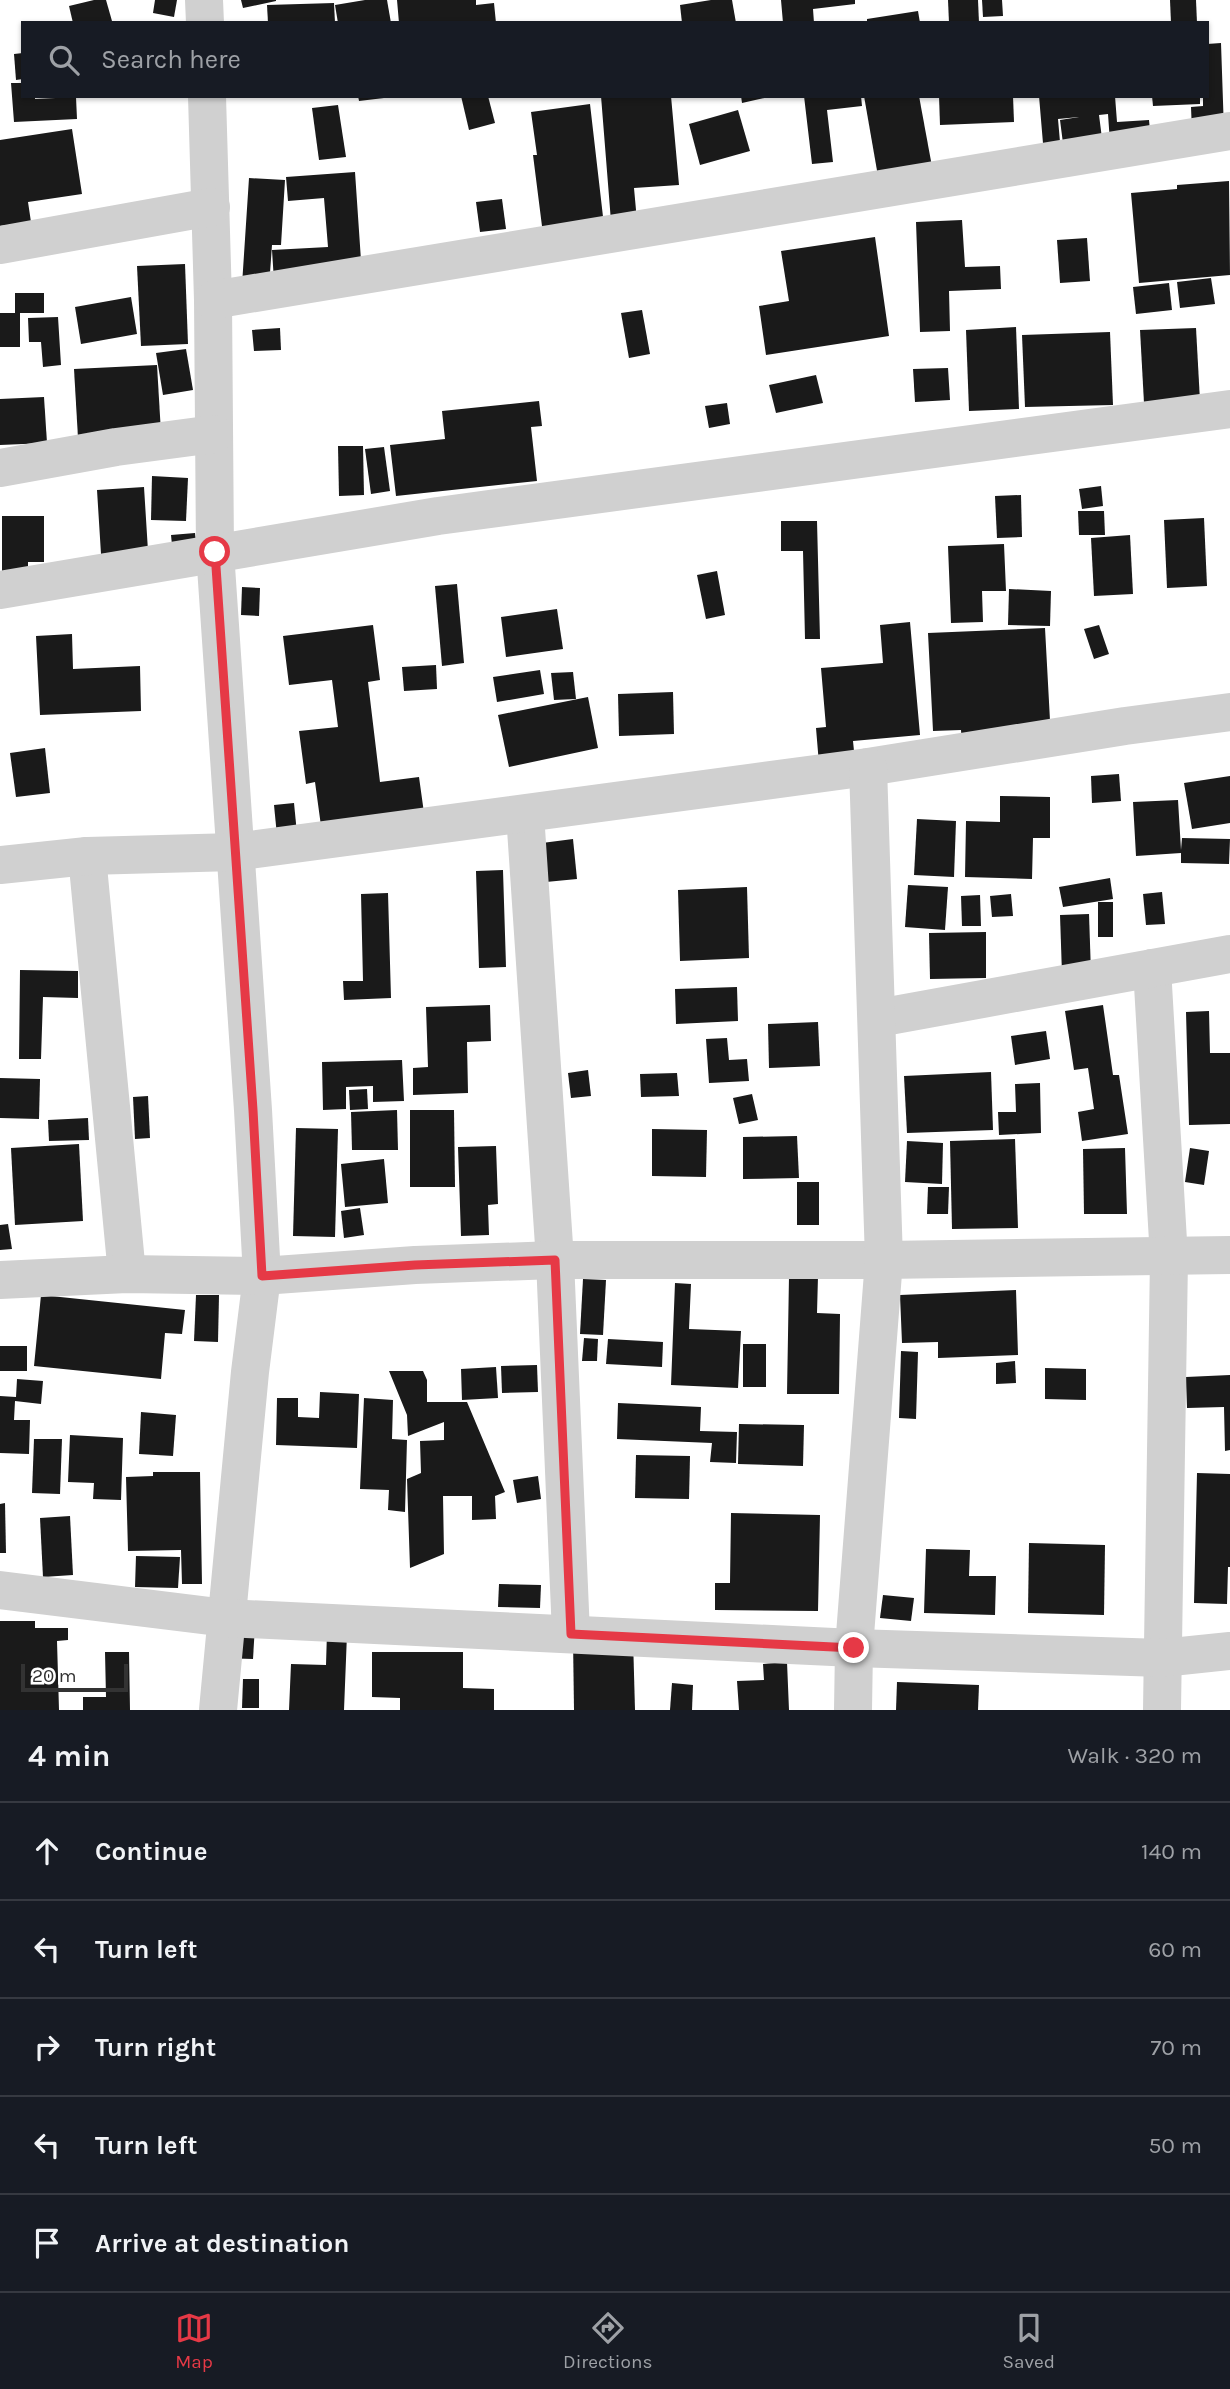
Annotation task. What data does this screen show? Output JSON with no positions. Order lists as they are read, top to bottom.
{
  "scale_bar": "20 m",
  "page": {
    "search": "Search here",
    "scale": "20 m",
    "heading": ["4 min", "Walk · 320 m"],
    "list": [
      ["Continue", "140 m"],
      ["Turn left", "60 m"],
      ["Turn right", "70 m"],
      ["Turn left", "50 m"],
      "Arrive at destination"
    ],
    "nav": ["Map", "Directions", "Saved"]
  }
}
